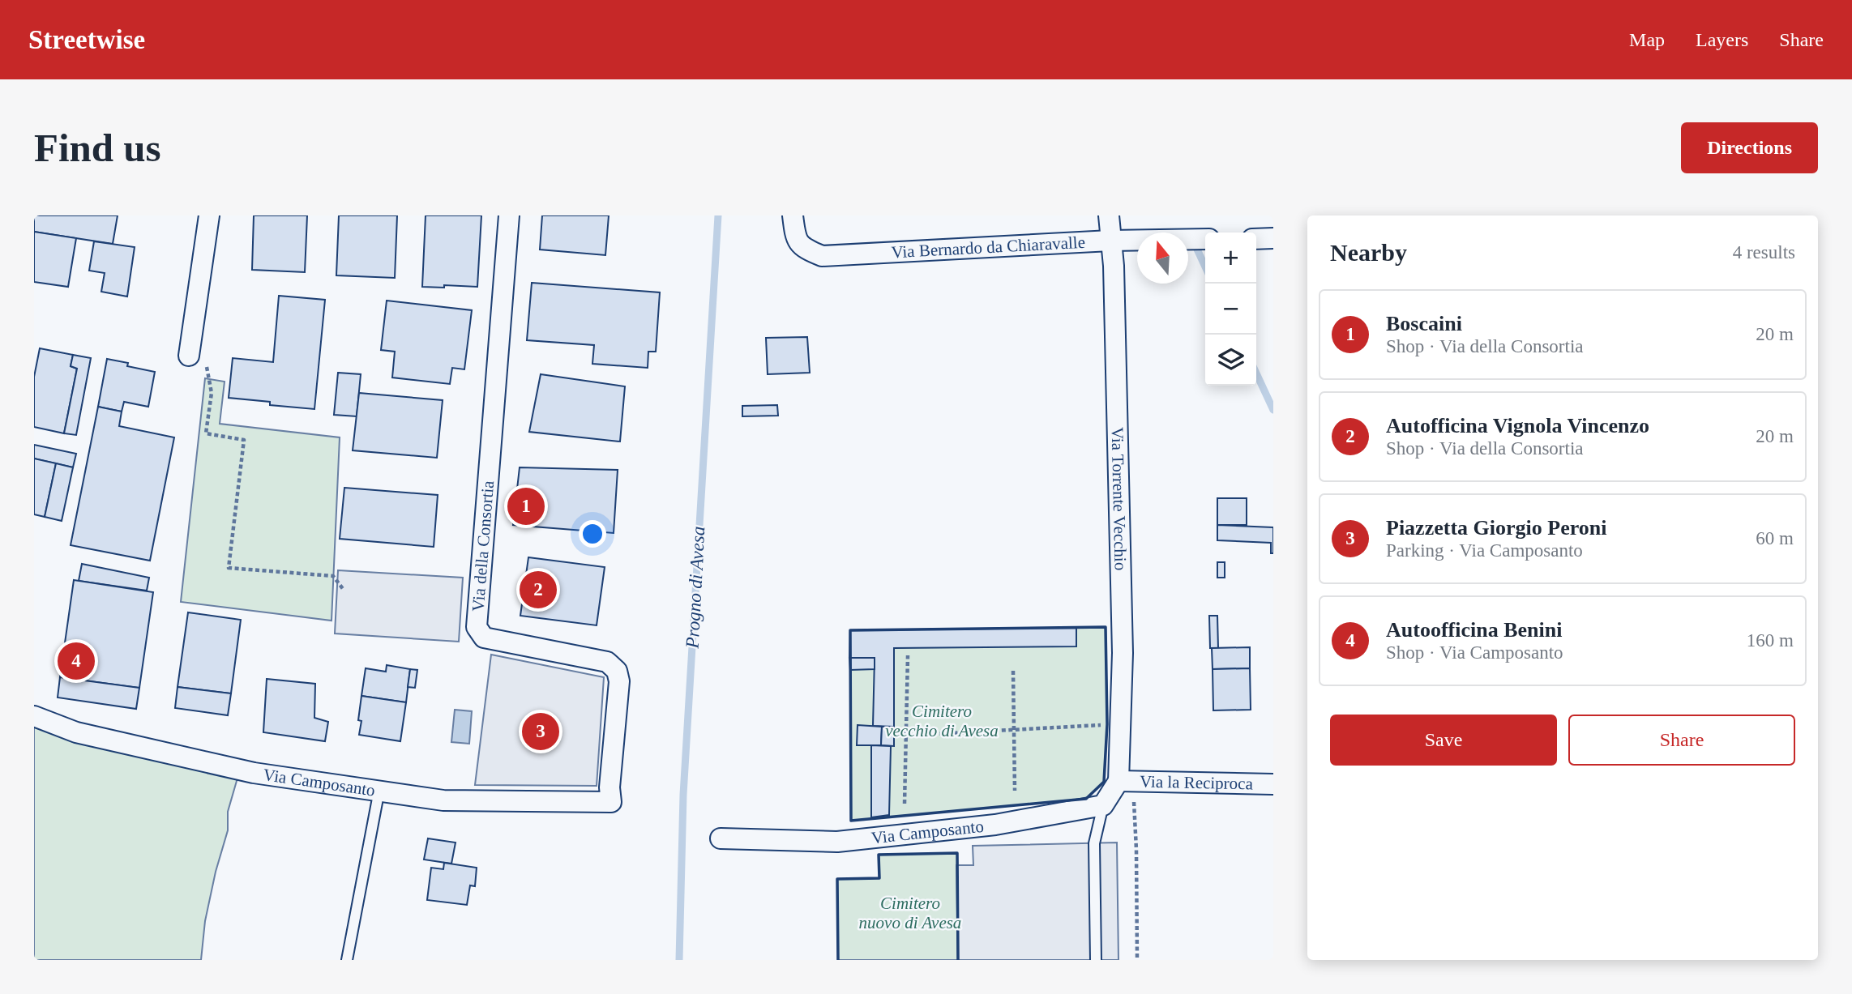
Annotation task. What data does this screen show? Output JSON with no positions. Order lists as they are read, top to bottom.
{
  "streets": {
    "street": [
      "Via Bernardo da Chiaravalle",
      "Via Torrente Vecchio",
      "Via della Consortia",
      "Via Camposanto",
      "Via la Reciproca"
    ]
  },
  "crossings": [
    ["Via Bernardo da Chiaravalle", "Via Torrente Vecchio"],
    ["Via Torrente Vecchio", "Via la Reciproca"],
    ["Via della Consortia", "Via Camposanto"]
  ],
  "water": ["Progno di Avesa"],
  "parks": ["Cimitero vecchio di Avesa", "Cimitero nuovo di Avesa"],
  "north": "top",
  "page": {
    "header": "Streetwise",
    "nav": ["Map", "Layers", "Share"],
    "buttons": [
      "Directions",
      ["Save", "Share"]
    ],
    "title": "Find us",
    "heading": ["Nearby", "4 results"],
    "map_buttons": ["+", "−"],
    "list": [
      {
        "mark": "1",
        "name": "Boscaini",
        "note": "Shop · Via della Consortia",
        "value": "20 m"
      },
      {
        "mark": "2",
        "name": "Autofficina Vignola Vincenzo",
        "note": "Shop · Via della Consortia",
        "value": "20 m"
      },
      {
        "mark": "3",
        "name": "Piazzetta Giorgio Peroni",
        "note": "Parking · Via Camposanto",
        "value": "60 m"
      },
      {
        "mark": "4",
        "name": "Autoofficina Benini",
        "note": "Shop · Via Camposanto",
        "value": "160 m"
      }
    ],
    "pins": [
      "1",
      "2",
      "4",
      "3"
    ]
  }
}
